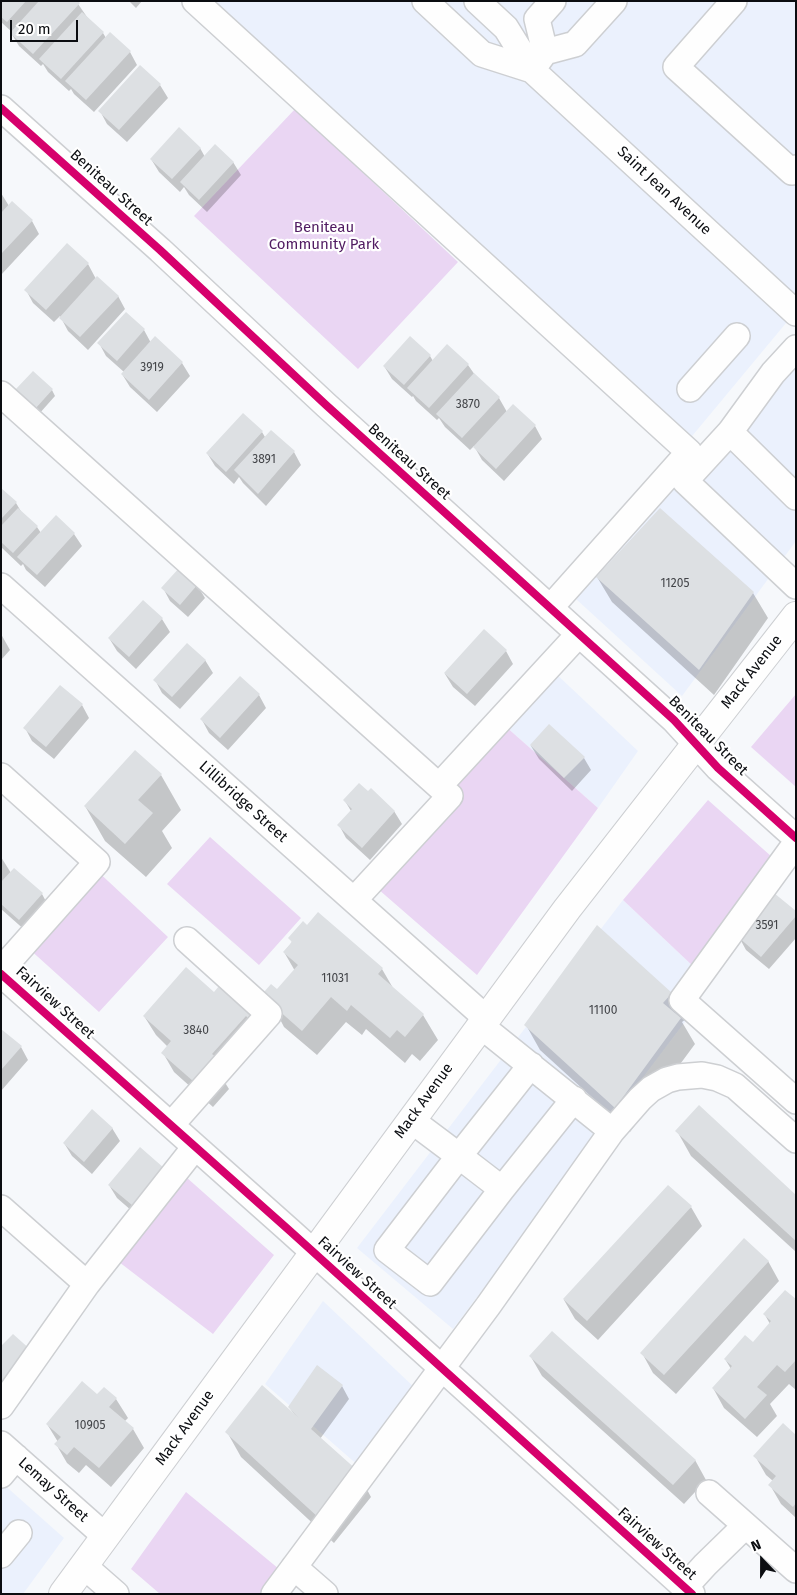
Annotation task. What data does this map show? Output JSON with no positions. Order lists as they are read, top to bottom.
{
  "streets": {
    "main road": ["Mack Avenue"],
    "street": [
      "Beniteau Street",
      "Saint Jean Avenue",
      "Lillibridge Street",
      "Fairview Street",
      "Lemay Street"
    ]
  },
  "crossings": [
    ["Beniteau Street", "Mack Avenue"],
    ["Mack Avenue", "Lillibridge Street"],
    ["Mack Avenue", "Fairview Street"],
    ["Mack Avenue", "Lemay Street"]
  ],
  "parks": ["Beniteau Community Park"],
  "house_numbers": [
    "3919",
    "3870",
    "3891",
    "11205",
    "3591",
    "11031",
    "11100",
    "3840",
    "10905"
  ],
  "scale_bar": "20 m",
  "north": "top"
}
